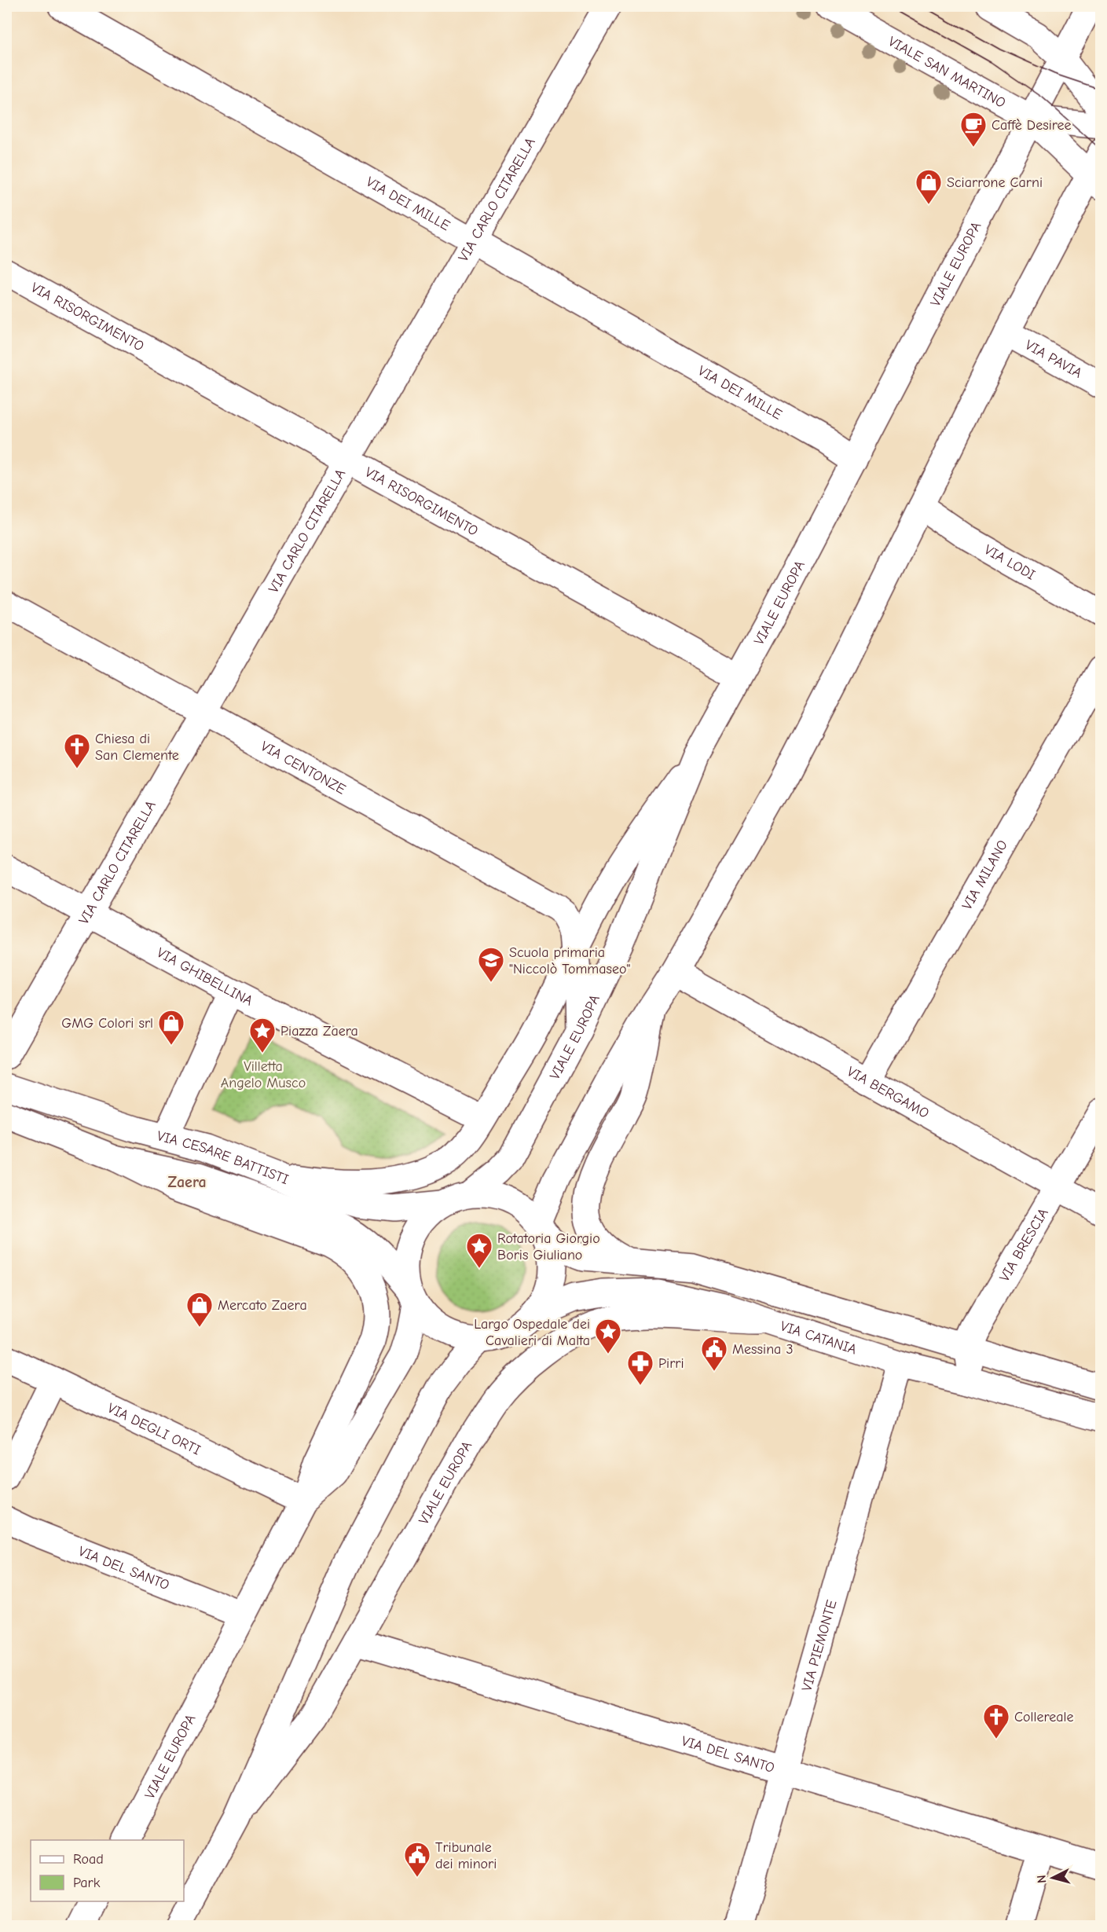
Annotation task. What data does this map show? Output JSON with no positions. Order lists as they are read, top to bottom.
{
  "streets": {
    "street": [
      "VIALE SAN MARTINO",
      "VIA CARLO CITARELLA",
      "VIA DEI MILLE",
      "VIALE EUROPA",
      "VIA RISORGIMENTO",
      "VIA PAVIA",
      "VIA LODI",
      "VIA CENTONZE",
      "VIA MILANO",
      "VIA GHIBELLINA",
      "VIA BERGAMO",
      "VIA CESARE BATTISTI",
      "VIA BRESCIA",
      "VIA CATANIA",
      "VIA DEGLI ORTI",
      "VIA DEL SANTO",
      "VIA PIEMONTE"
    ]
  },
  "crossings": [
    ["VIALE SAN MARTINO", "VIALE EUROPA"],
    ["VIA CARLO CITARELLA", "VIA DEI MILLE"],
    ["VIA CARLO CITARELLA", "VIA RISORGIMENTO"],
    ["VIA CARLO CITARELLA", "VIA CENTONZE"],
    ["VIA CARLO CITARELLA", "VIA GHIBELLINA"],
    ["VIA DEI MILLE", "VIALE EUROPA"],
    ["VIALE EUROPA", "VIA RISORGIMENTO"],
    ["VIALE EUROPA", "VIA CENTONZE"],
    ["VIALE EUROPA", "VIA CESARE BATTISTI"],
    ["VIALE EUROPA", "VIA CATANIA"],
    ["VIALE EUROPA", "VIA DEGLI ORTI"],
    ["VIALE EUROPA", "VIA DEL SANTO"],
    ["VIA MILANO", "VIA BERGAMO"],
    ["VIA BERGAMO", "VIA BRESCIA"],
    ["VIA CESARE BATTISTI", "VIA CATANIA"],
    ["VIA CATANIA", "VIA PIEMONTE"],
    ["VIA DEL SANTO", "VIA PIEMONTE"]
  ],
  "districts": ["Zaera"],
  "parks": ["Villetta Angelo Musco"],
  "places": {
    "cafe": ["Caffè Desiree"],
    "shop": ["Sciarrone Carni", "GMG Colori srl", "Mercato Zaera"],
    "church": ["Chiesa di San Clemente", "Collereale"],
    "school or university": ["Scuola primaria \"Niccolò Tommaseo\""],
    "place": ["Piazza Zaera", "Rotatoria Giorgio Boris Giuliano", "Largo Ospedale dei Cavalieri di Malta"],
    "public building": ["Messina 3", "Tribunale dei minori"],
    "pharmacy": ["Pirri"]
  },
  "legend": ["Road", "Park"],
  "north": "left"
}
